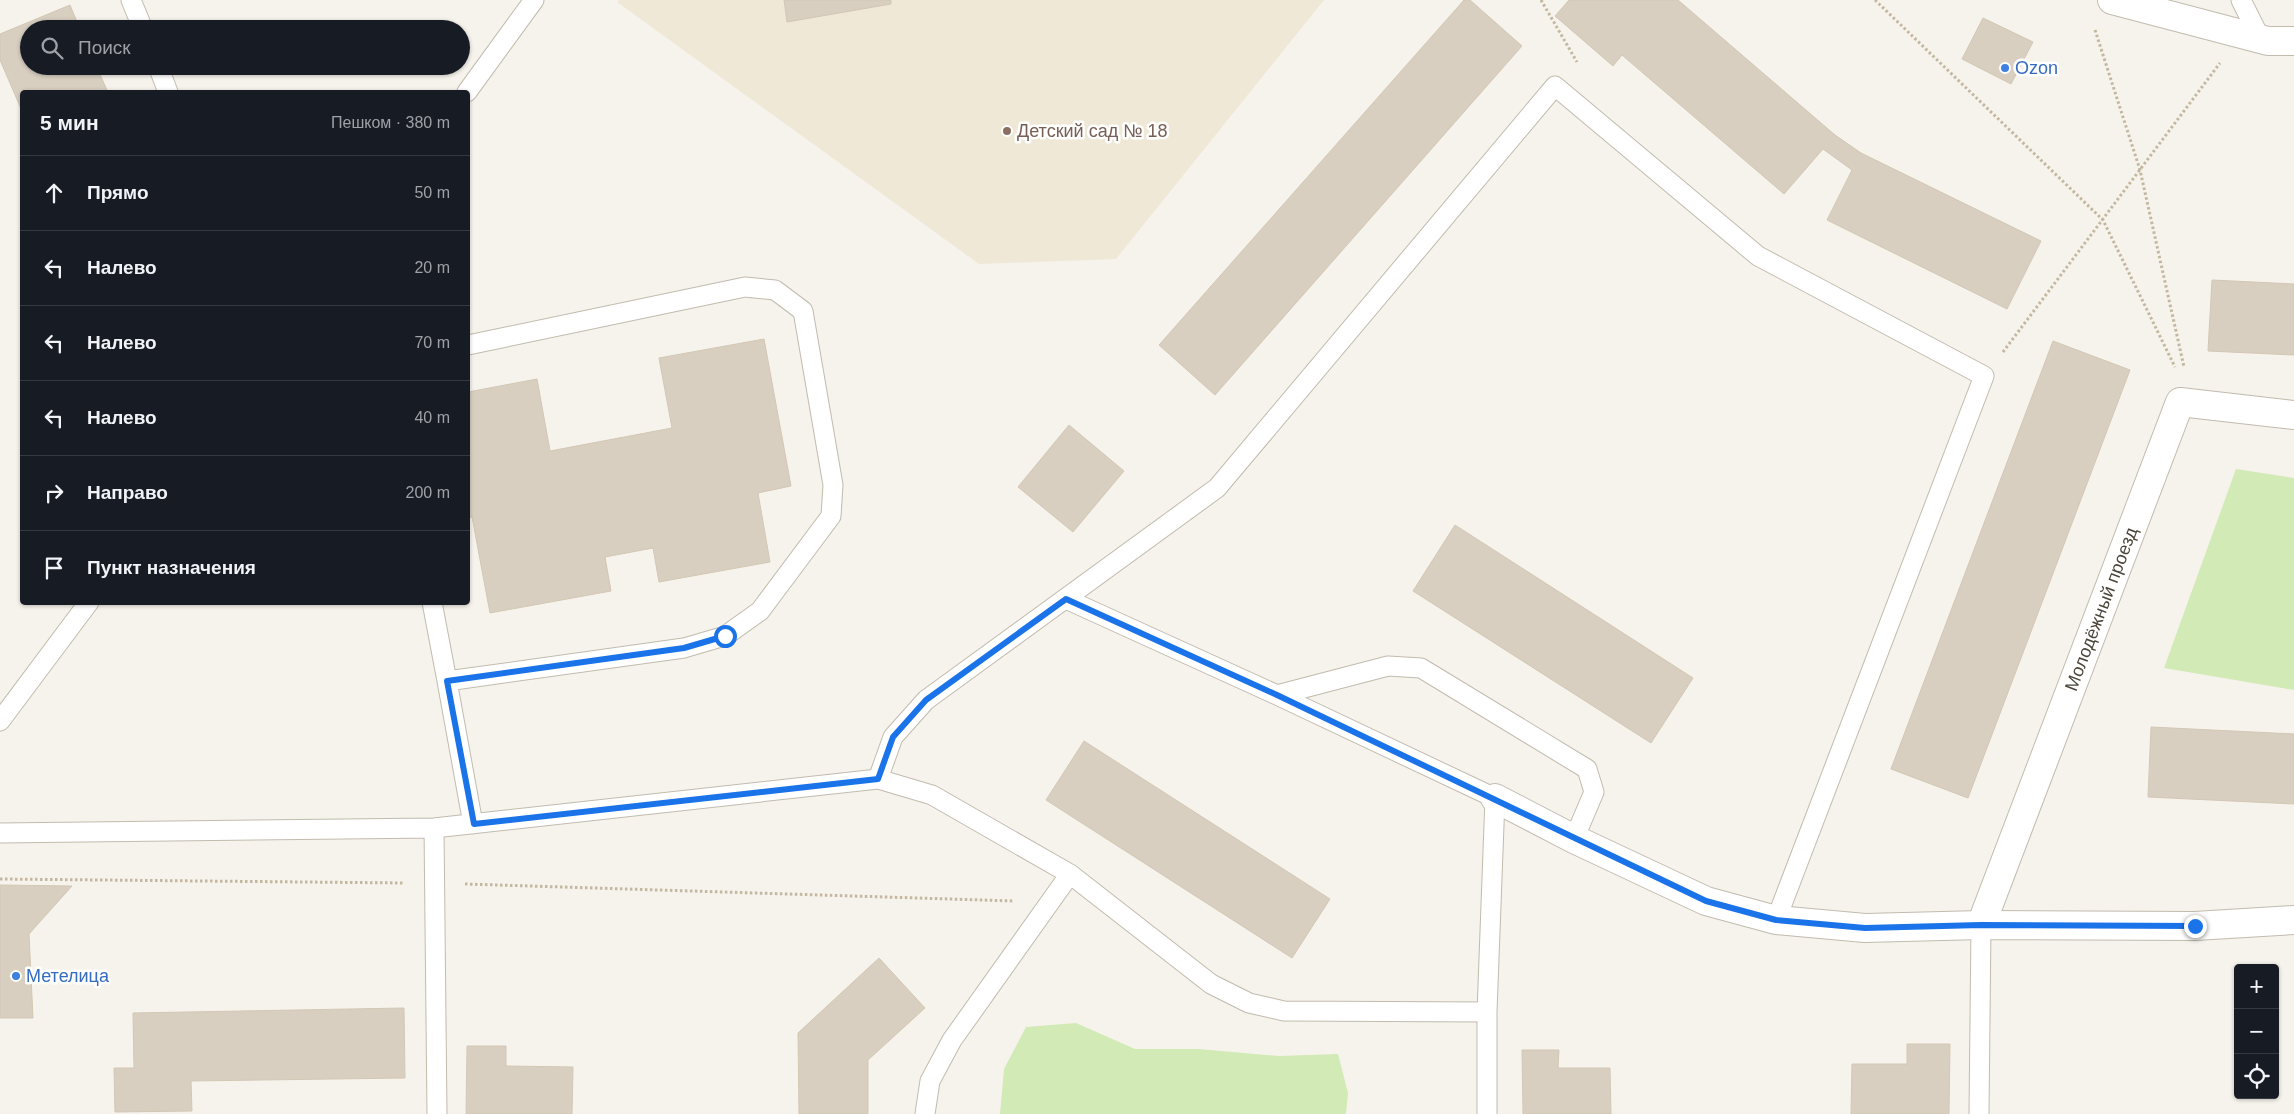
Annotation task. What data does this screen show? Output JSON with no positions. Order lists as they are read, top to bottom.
{
  "streets": {
    "street": ["Молодёжный проезд"]
  },
  "places": ["Ozon", "Детский сад № 18", "Метелица"],
  "page": {
    "search": "Поиск",
    "heading": ["5 мин", "Пешком · 380 m"],
    "list": [
      ["Прямо", "50 m"],
      ["Налево", "20 m"],
      ["Налево", "70 m"],
      ["Налево", "40 m"],
      ["Направо", "200 m"],
      "Пункт назначения"
    ],
    "map_buttons": ["+", "−"]
  }
}
